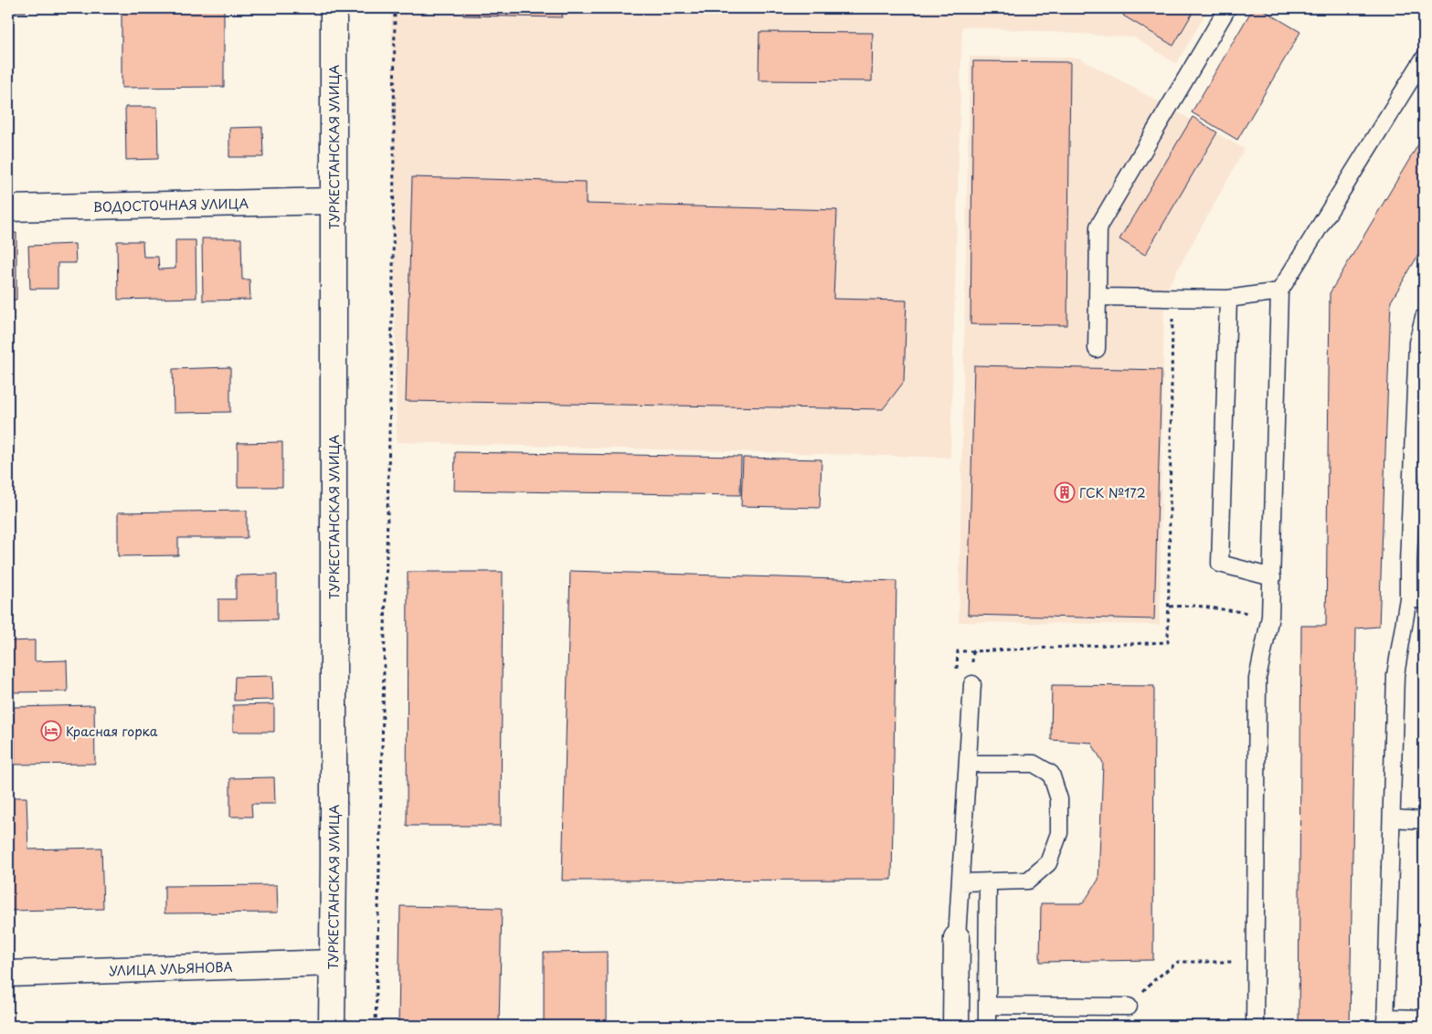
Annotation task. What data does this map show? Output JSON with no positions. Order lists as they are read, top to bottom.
{
  "streets": {
    "main road": ["ТУРКЕСТАНСКАЯ УЛИЦА", "ВОДОСТОЧНАЯ УЛИЦА", "УЛИЦА УЛЬЯНОВА"]
  },
  "crossings": [
    ["ТУРКЕСТАНСКАЯ УЛИЦА", "ВОДОСТОЧНАЯ УЛИЦА"],
    ["ТУРКЕСТАНСКАЯ УЛИЦА", "УЛИЦА УЛЬЯНОВА"]
  ],
  "places": {
    "building": ["ГСК №172"],
    "hotel": ["Красная горка"]
  }
}
